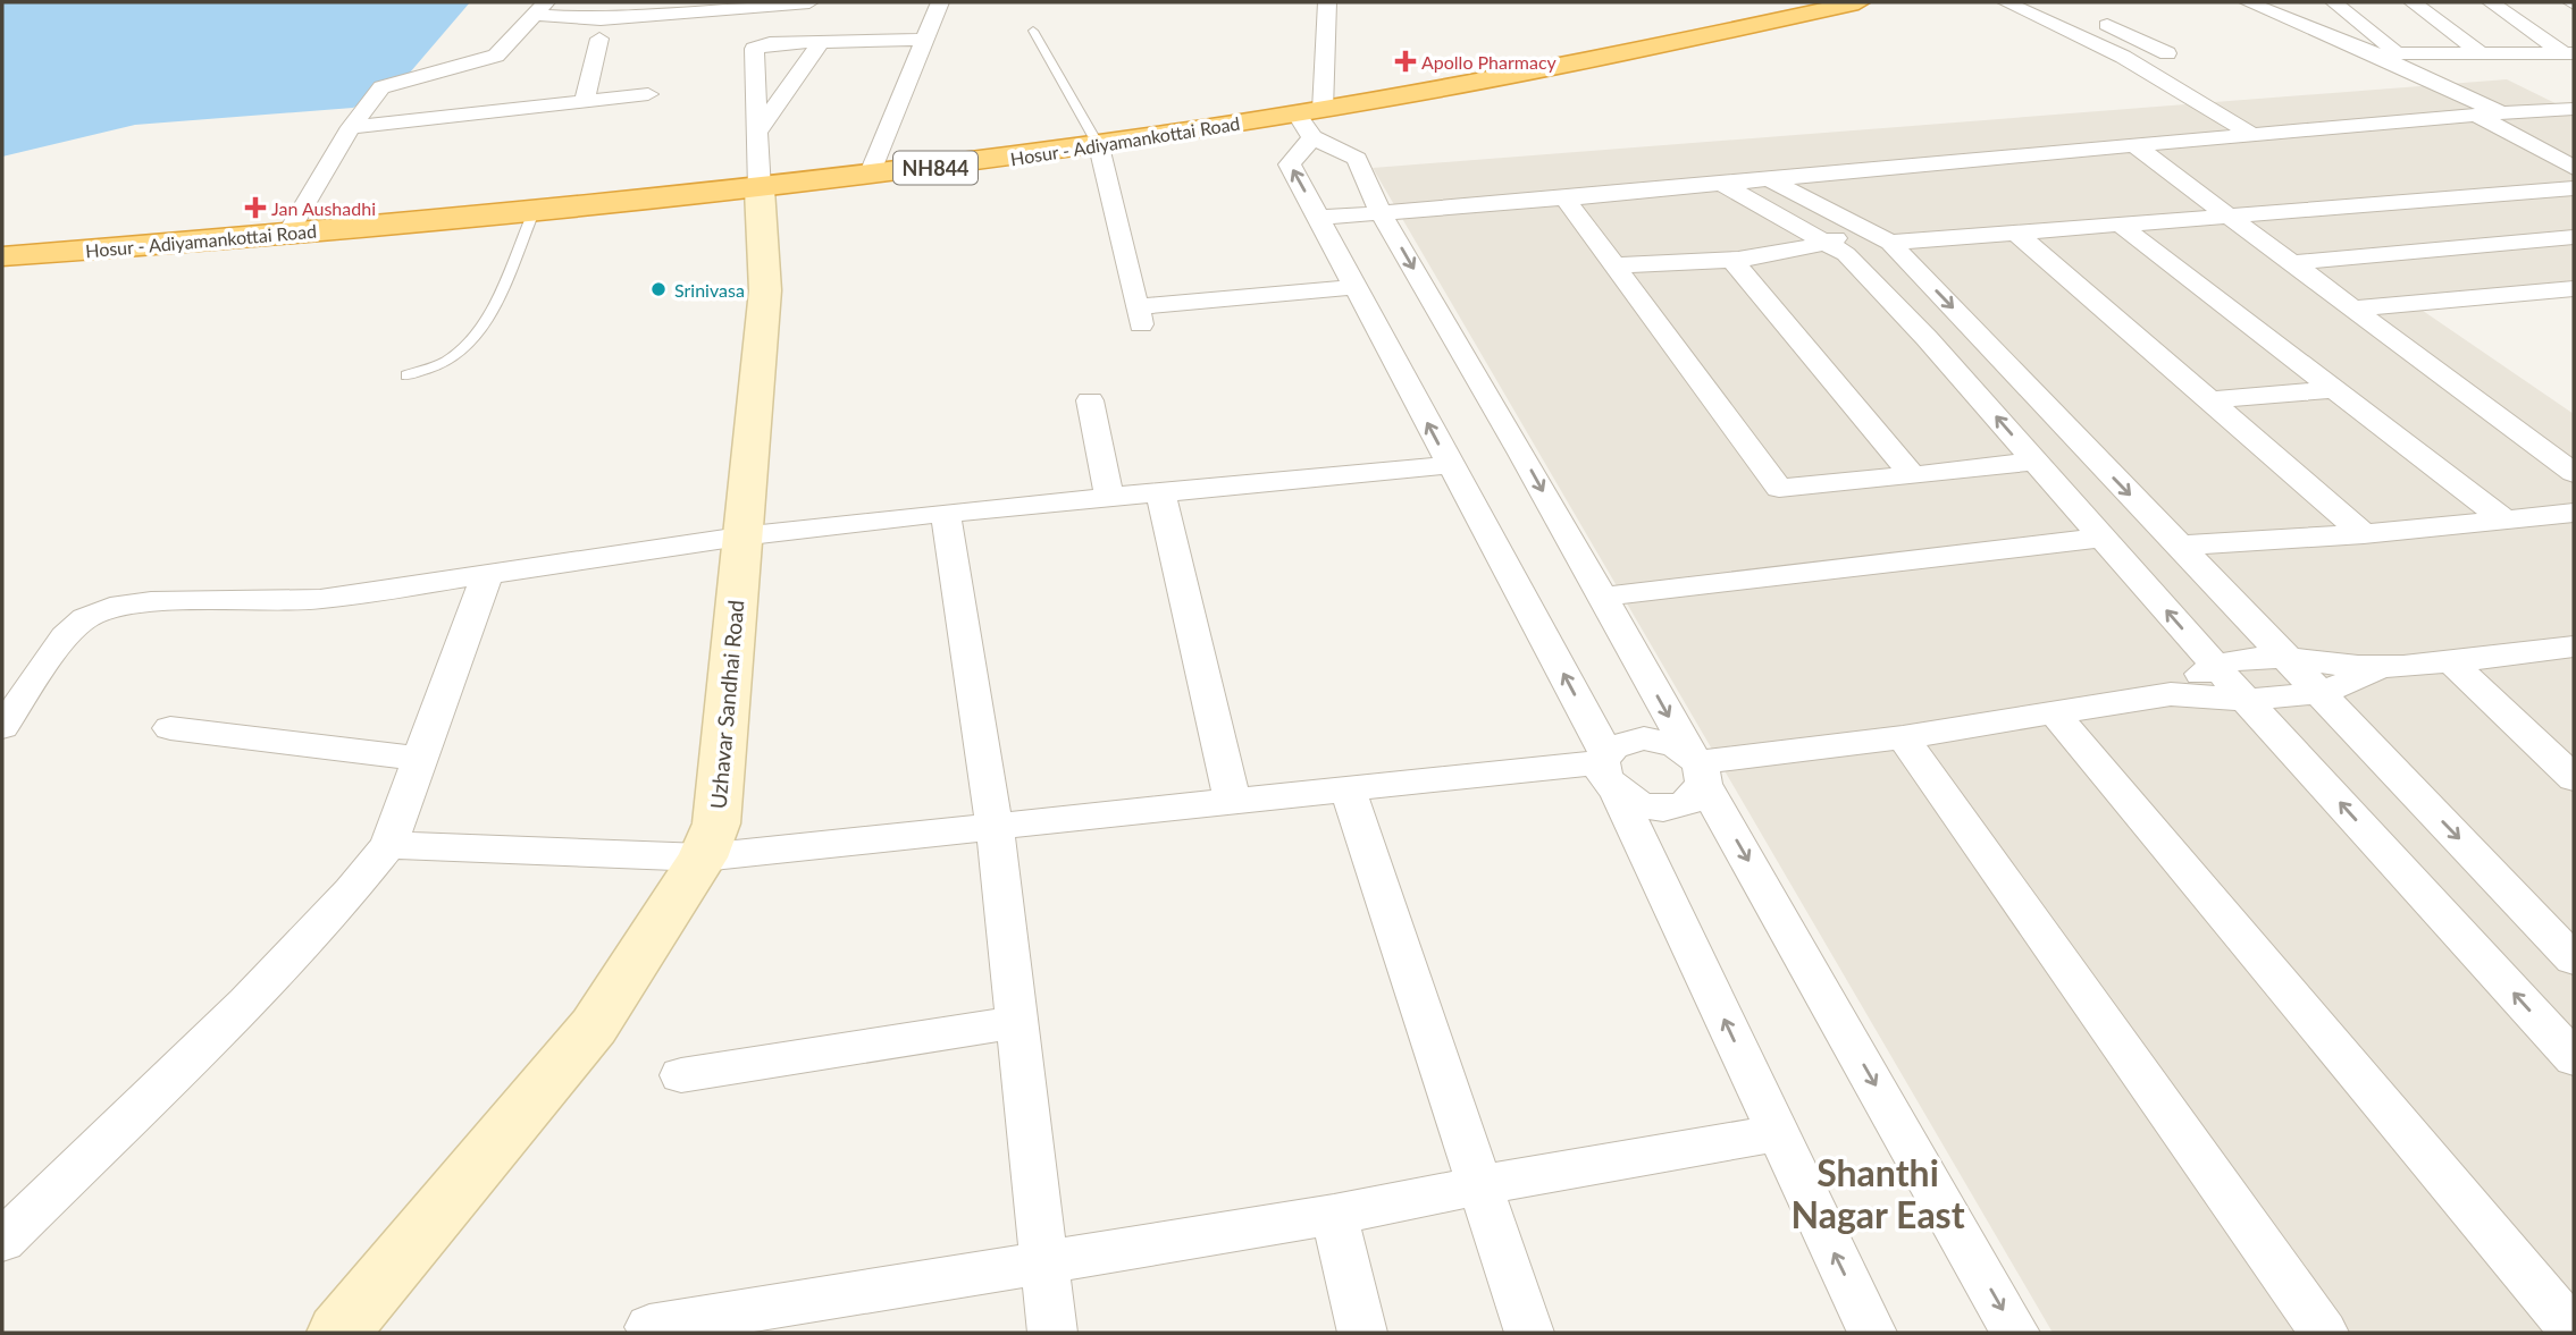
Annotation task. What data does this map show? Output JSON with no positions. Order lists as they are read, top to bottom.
{
  "streets": {
    "highway": ["Hosur - Adiyamankottai Road", "NH844"],
    "main road": ["Uzhavar Sandhai Road"]
  },
  "crossings": [
    ["Hosur - Adiyamankottai Road", "Uzhavar Sandhai Road"]
  ],
  "districts": ["Shanthi Nagar East"],
  "places": {
    "health": ["Apollo Pharmacy", "Jan Aushadhi"],
    "other": ["Srinivasa"]
  }
}
